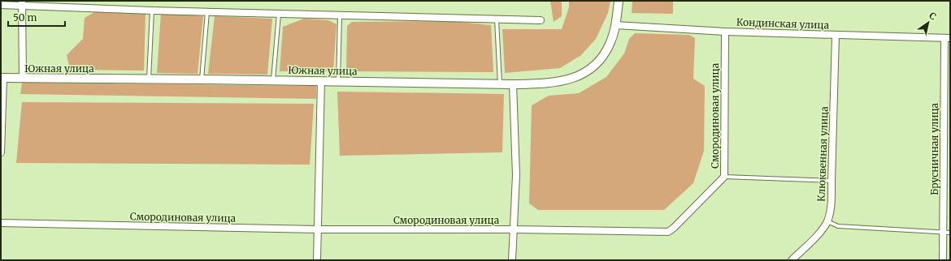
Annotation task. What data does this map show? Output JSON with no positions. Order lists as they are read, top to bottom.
{
  "streets": {
    "street": [
      "Кондинская улица",
      "Южная улица",
      "Смородиновая улица",
      "Брусничная улица",
      "Клюквенная улица"
    ]
  },
  "crossings": [
    ["Кондинская улица", "Южная улица"],
    ["Кондинская улица", "Смородиновая улица"],
    ["Кондинская улица", "Брусничная улица"],
    ["Кондинская улица", "Клюквенная улица"]
  ],
  "scale_bar": "50 m",
  "north": "top right"
}
